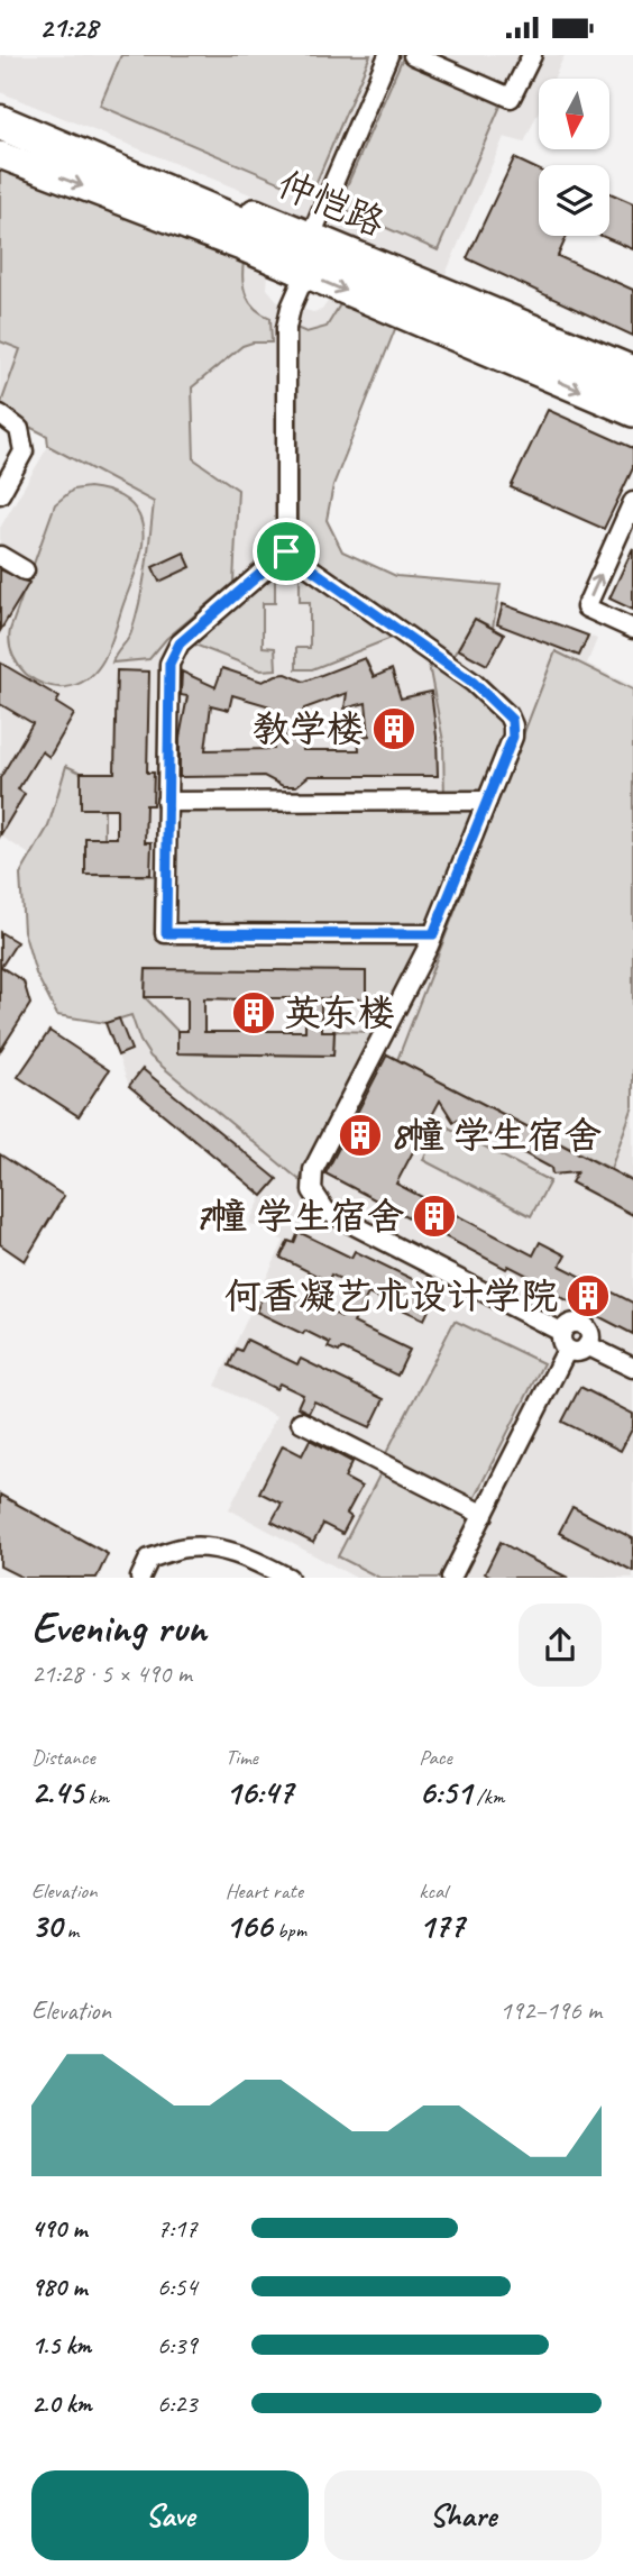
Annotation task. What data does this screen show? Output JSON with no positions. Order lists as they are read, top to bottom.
{
  "streets": {
    "main road": ["仲恺路"]
  },
  "places": {
    "building": [
      "教学楼",
      "英东楼",
      "8幢 学生宿舍",
      "7幢 学生宿舍",
      "何香凝艺术设计学院"
    ]
  },
  "north": "bottom",
  "page": {
    "status": "21:28",
    "heading": ["Evening run", "21:28 · 5 × 490 m"],
    "stats": [
      ["Distance", "2.45 km"],
      ["Time", "16:47"],
      ["Pace", "6:51 /km"],
      ["Elevation", "30 m"],
      ["Heart rate", "166 bpm"],
      ["kcal", "177"]
    ],
    "chart": ["Elevation", "192–196 m"],
    "list": [
      {
        "name": "490 m",
        "note": "7:17"
      },
      {
        "name": "980 m",
        "note": "6:54"
      },
      {
        "name": "1.5 km",
        "note": "6:39"
      },
      {
        "name": "2.0 km",
        "note": "6:23"
      }
    ],
    "buttons": ["Save", "Share"]
  }
}
